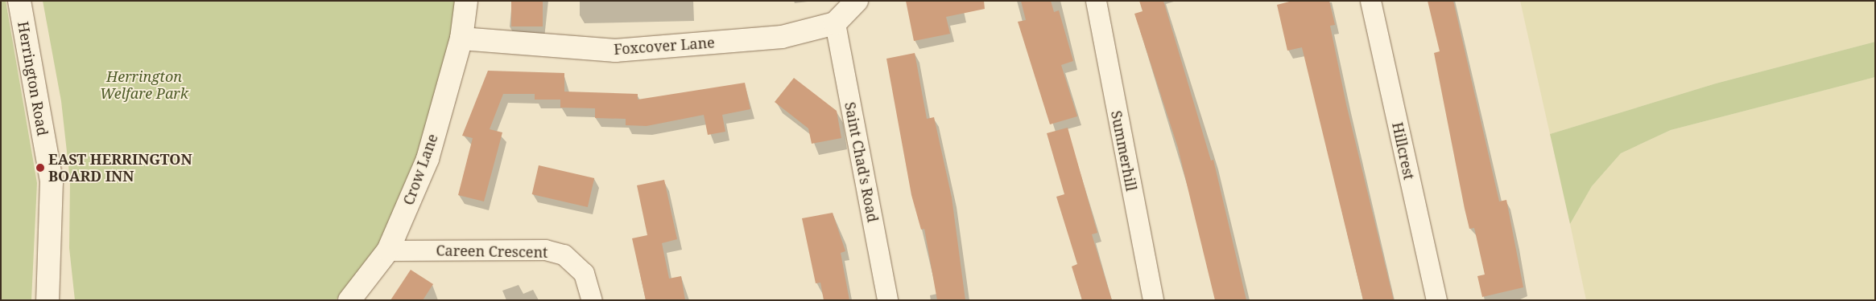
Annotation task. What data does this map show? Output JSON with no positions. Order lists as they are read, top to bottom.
{
  "streets": {
    "street": [
      "Foxcover Lane",
      "Herrington Road",
      "Summerhill",
      "Hillcrest",
      "Saint Chad's Road",
      "Crow Lane",
      "Careen Crescent"
    ]
  },
  "crossings": [
    ["Foxcover Lane", "Saint Chad's Road"],
    ["Foxcover Lane", "Crow Lane"],
    ["Crow Lane", "Careen Crescent"]
  ],
  "parks": ["Herrington Welfare Park"],
  "places": ["EAST HERRINGTON BOARD INN"]
}
